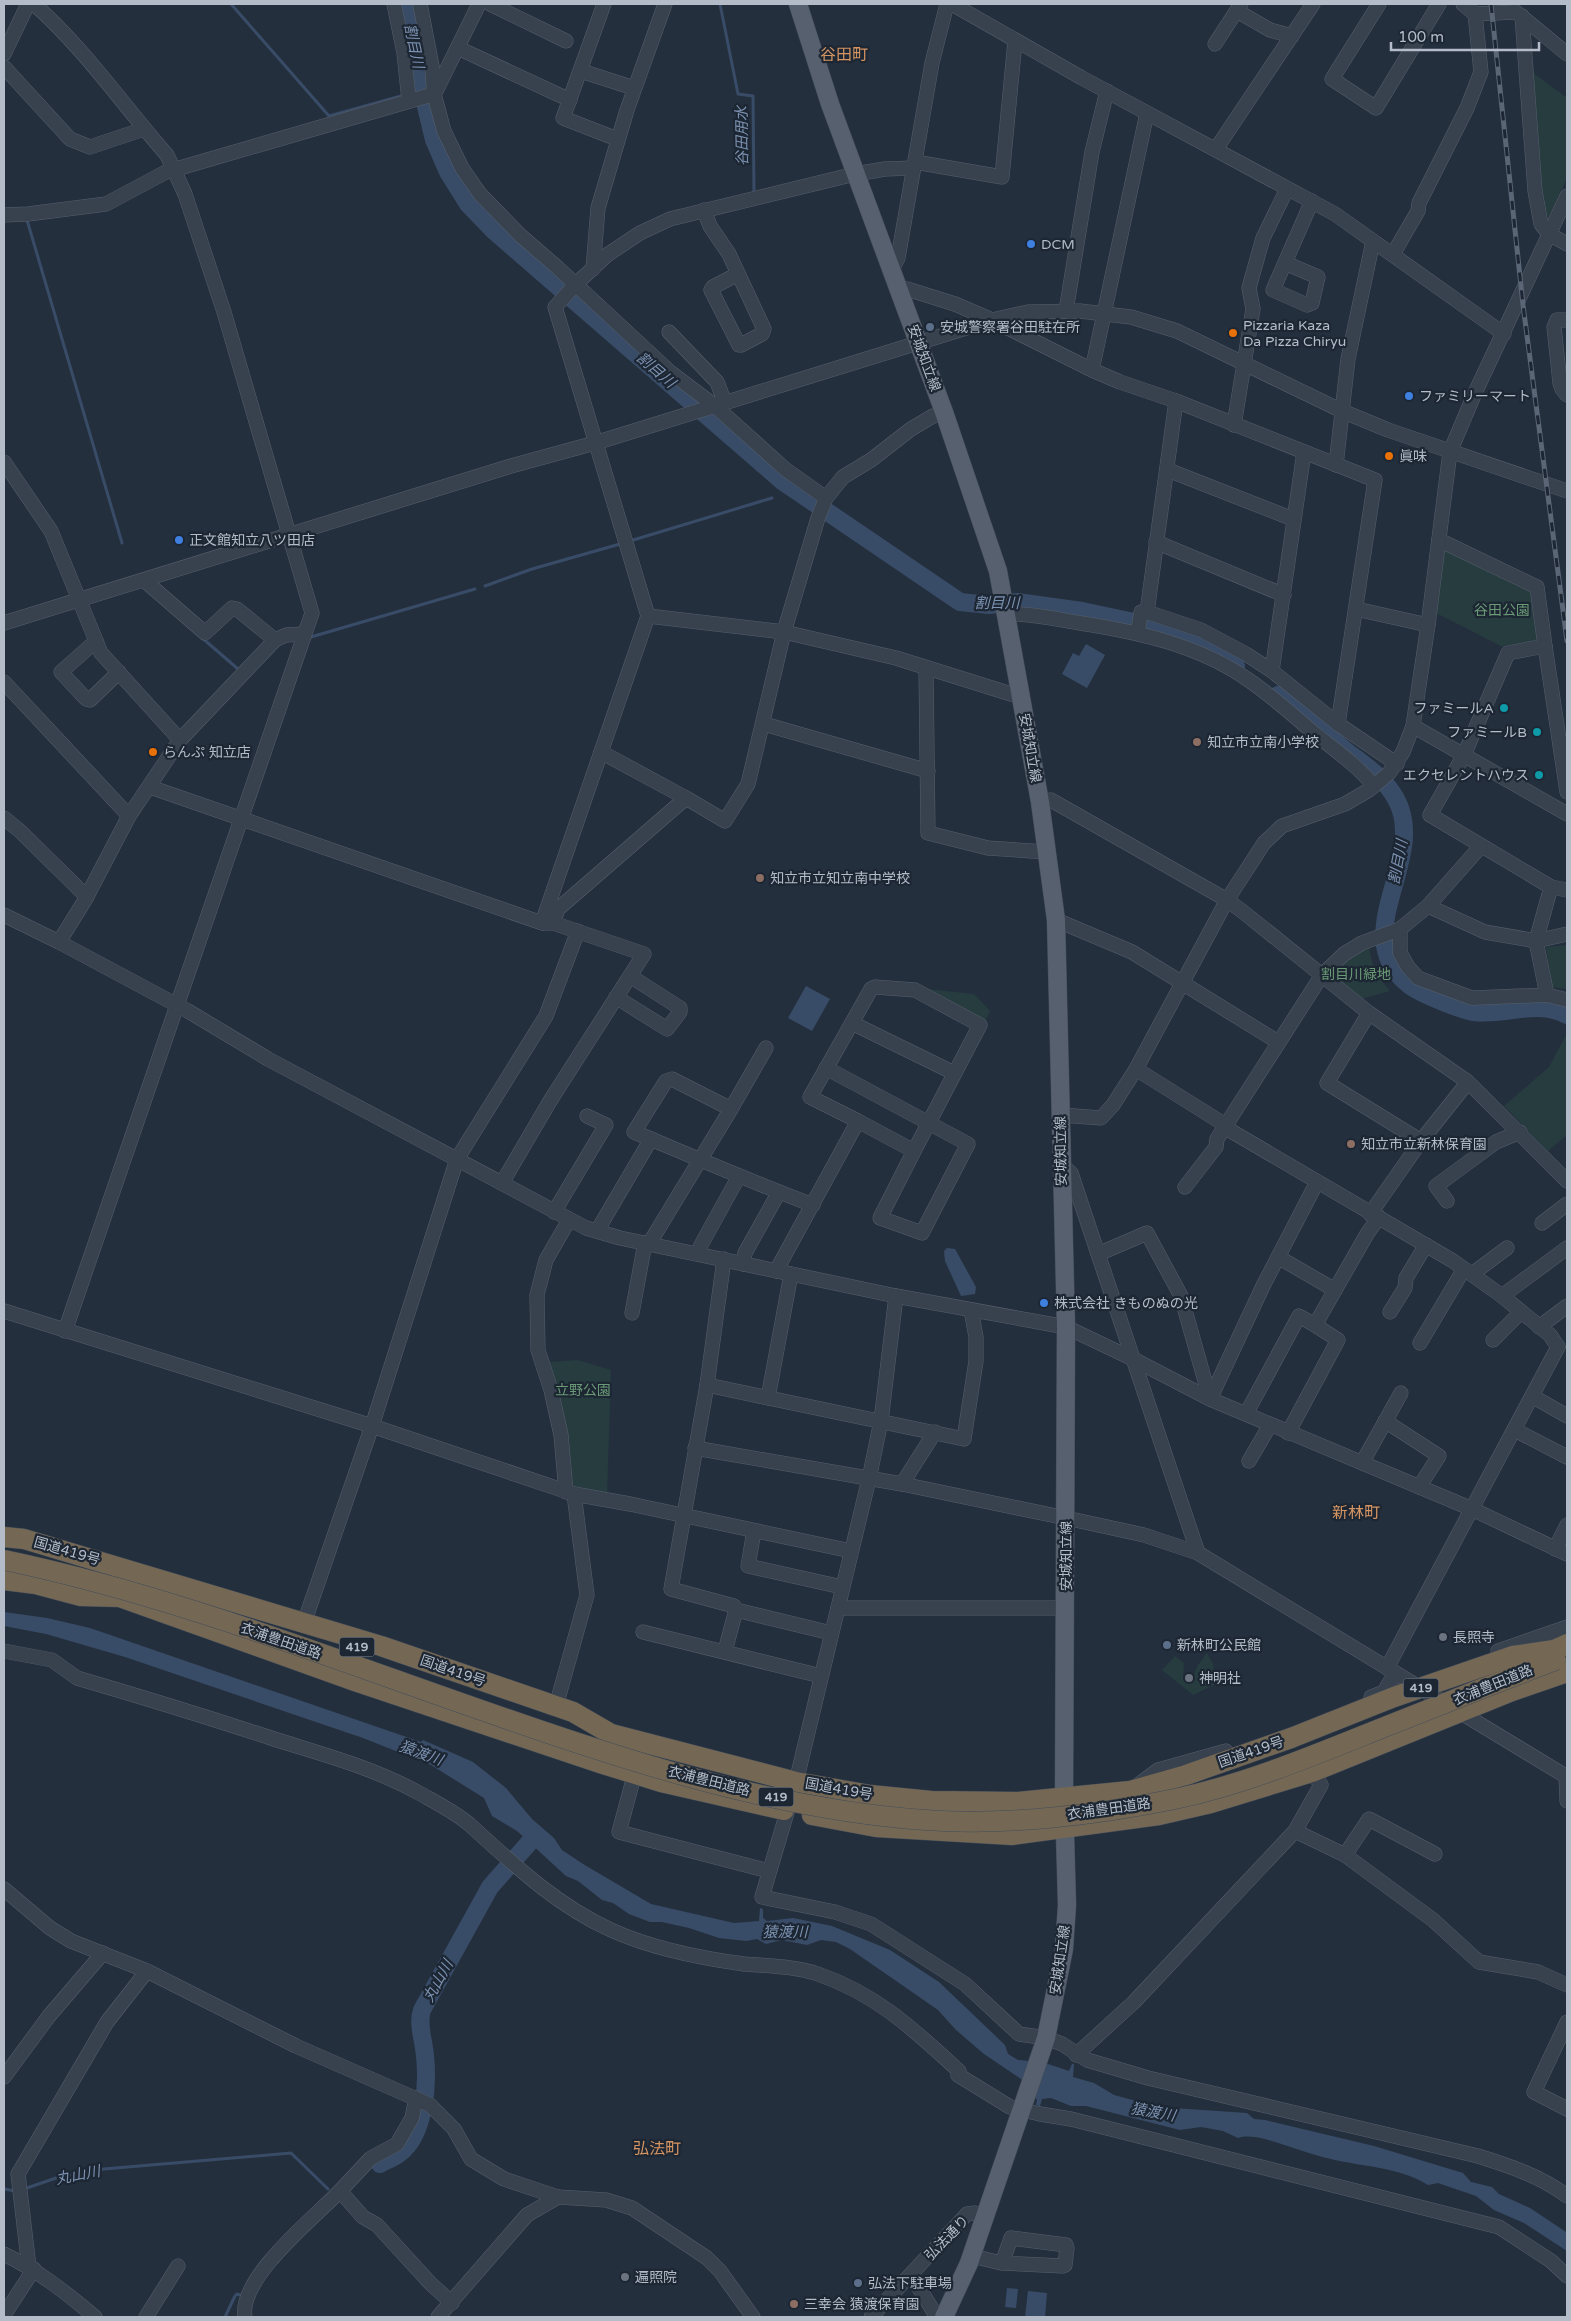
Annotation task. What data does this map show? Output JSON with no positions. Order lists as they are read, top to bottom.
{
  "streets": {
    "highway": ["国道419号", "衣浦豊田道路", "419"],
    "main road": ["安城知立線"],
    "street": ["弘法通り"]
  },
  "crossings": [
    ["安城知立線", "国道419号"],
    ["安城知立線", "419"],
    ["安城知立線", "弘法通り"],
    ["国道419号", "衣浦豊田道路"]
  ],
  "districts": ["谷田町", "新林町", "弘法町"],
  "water": [
    "割目川",
    "谷田用水",
    "猿渡川",
    "丸山川"
  ],
  "parks": ["谷田公園", "割目川緑地", "立野公園"],
  "places": [
    "DCM",
    "安城警察署谷田駐在所",
    "Pizzaria Kaza Da Pizza Chiryu",
    "ファミリーマート",
    "眞味",
    "正文館知立八ツ田店",
    "ファミールA",
    "ファミールB",
    "知立市立南小学校",
    "らんぷ 知立店",
    "エクセレントハウス",
    "知立市立知立南中学校",
    "知立市立新林保育園",
    "株式会社 きものぬの光",
    "長照寺",
    "新林町公民館",
    "神明社",
    "遍照院",
    "弘法下駐車場",
    "三幸会 猿渡保育園"
  ],
  "scale_bar": "100 m"
}
